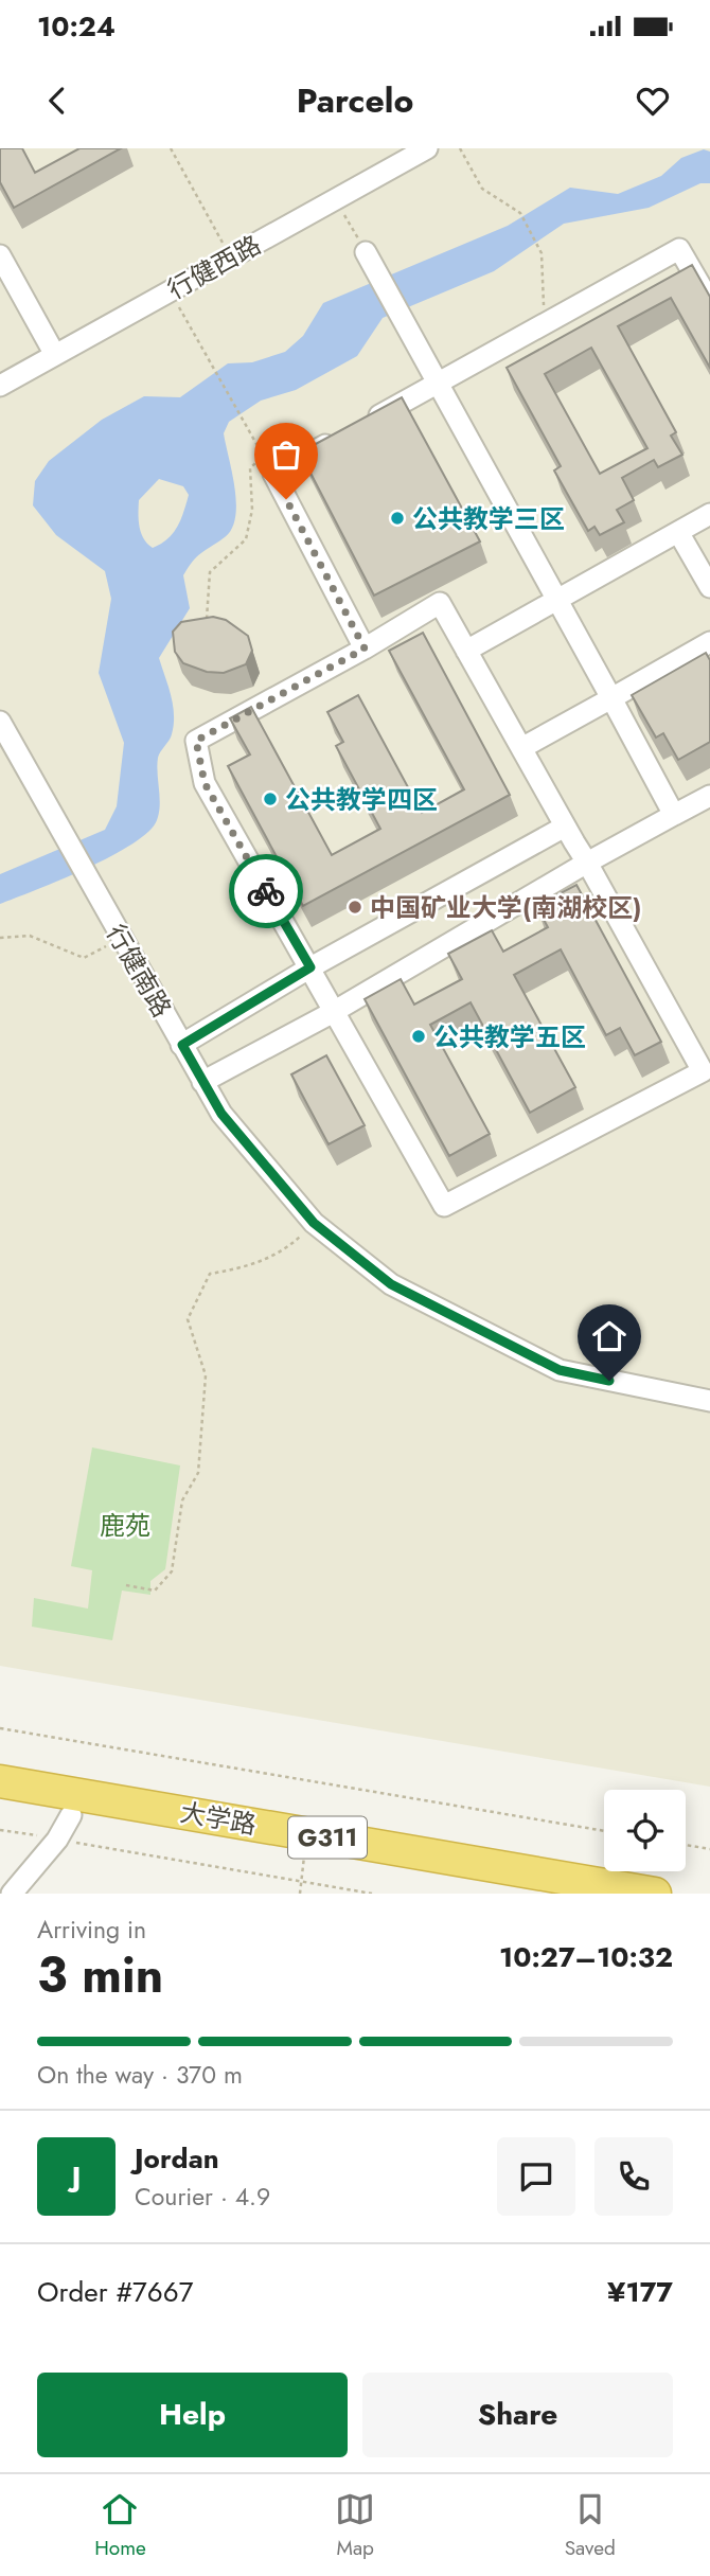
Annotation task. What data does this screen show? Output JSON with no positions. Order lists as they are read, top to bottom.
{
  "streets": {
    "highway": ["大学路", "G311"],
    "street": ["行健西路", "行健南路"]
  },
  "parks": ["鹿苑"],
  "places": [
    "公共教学三区",
    "公共教学四区",
    "中国矿业大学(南湖校区)",
    "公共教学五区"
  ],
  "page": {
    "status": "10:24",
    "header": "Parcelo",
    "heading": ["3 min", "Arriving in", "10:27–10:32"],
    "panel": [
      "Jordan",
      "Courier · 4.9",
      "Order #7667",
      "¥177"
    ],
    "bar": "On the way · 370 m",
    "round": "J",
    "buttons": ["Help", "Share"],
    "tabs": ["Home", "Map", "Saved"]
  }
}
